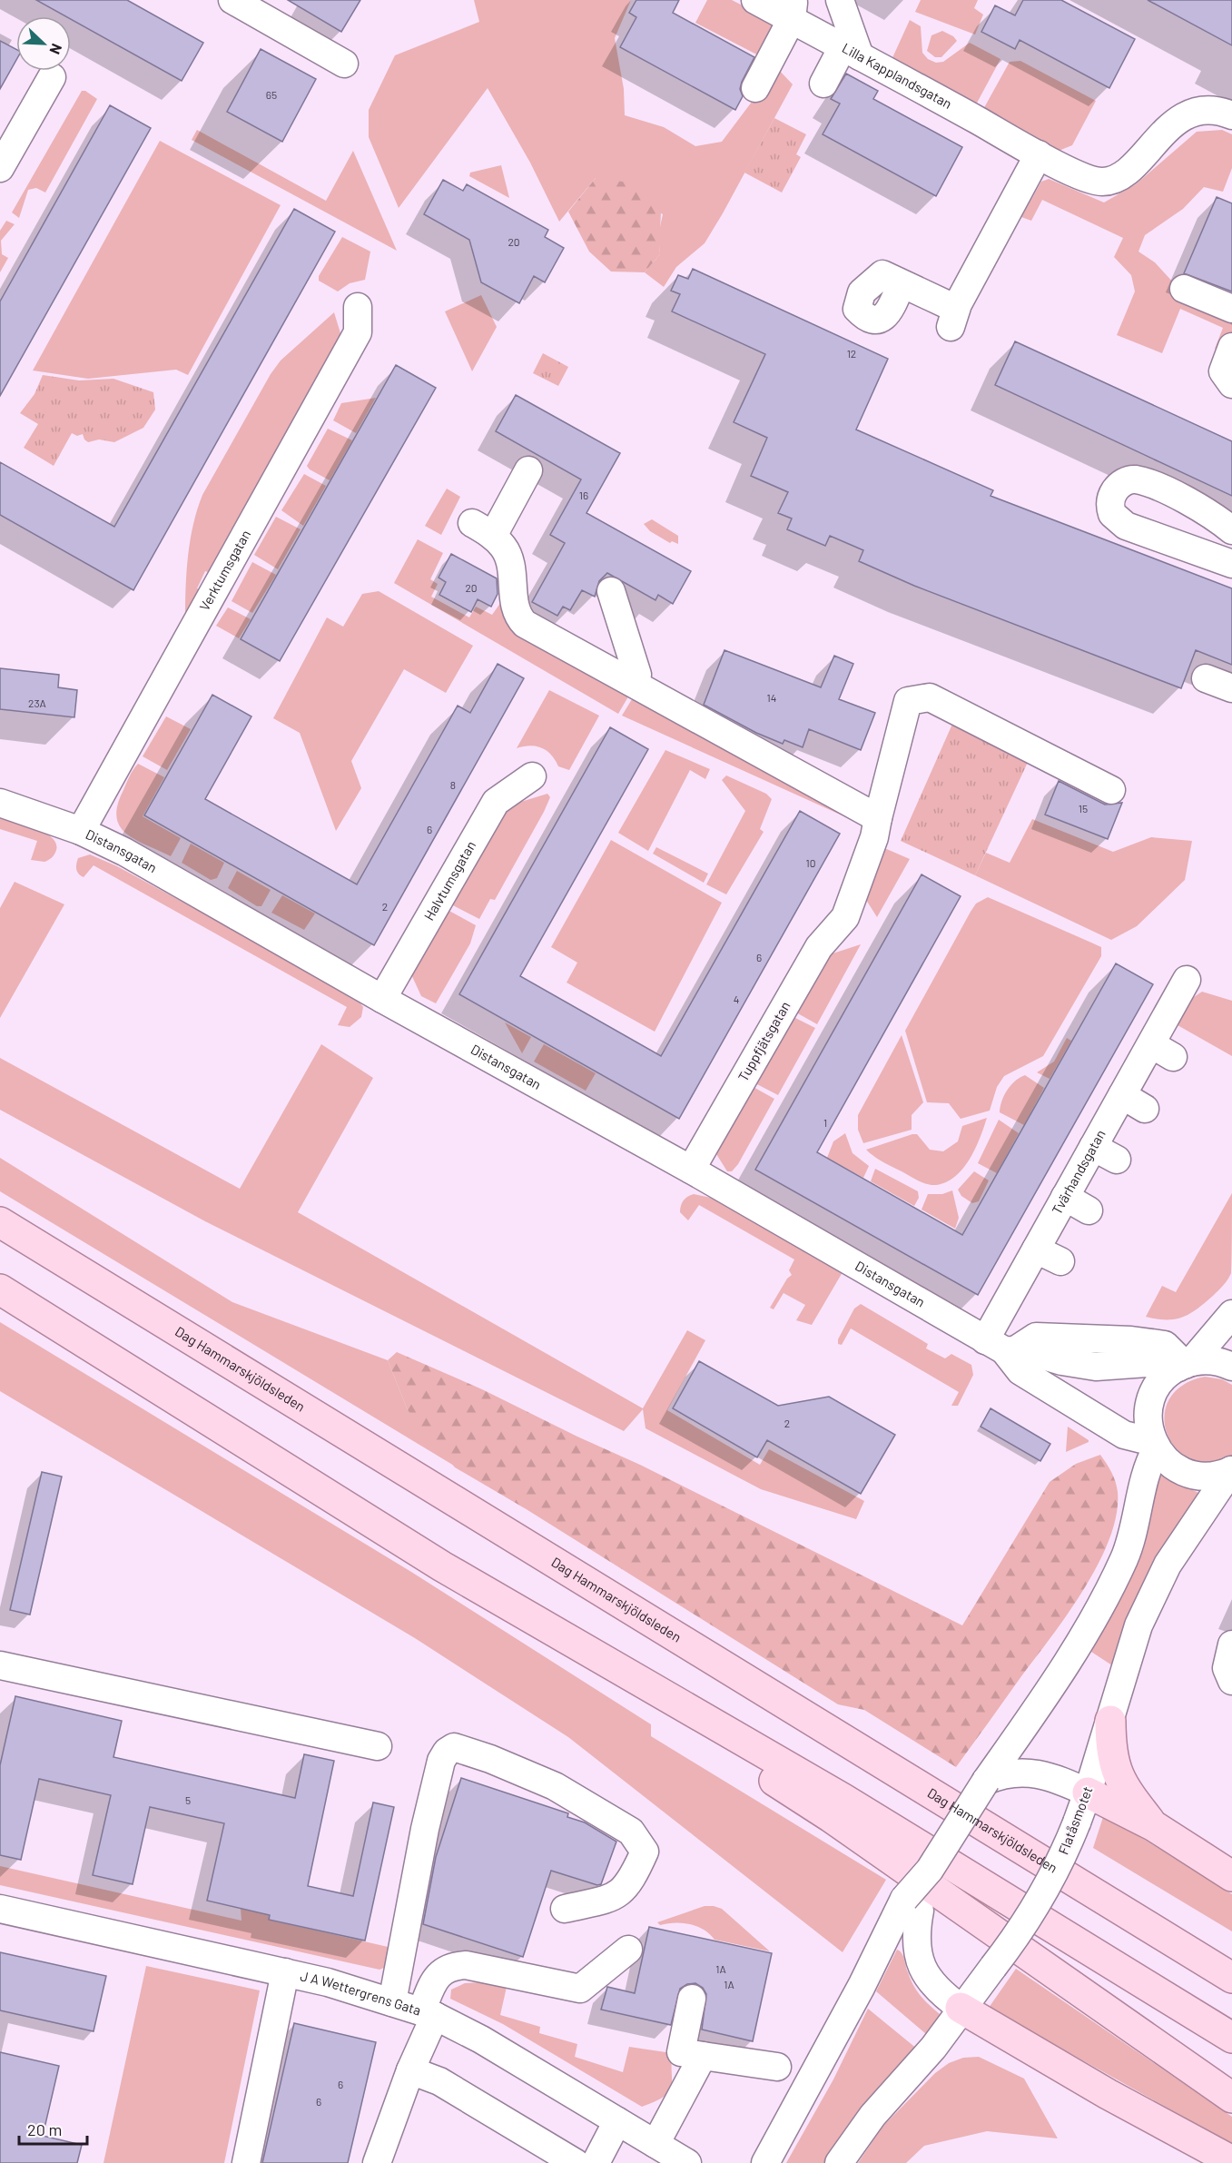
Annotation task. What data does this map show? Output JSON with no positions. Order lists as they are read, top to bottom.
{
  "streets": {
    "main road": ["Dag Hammarskjöldsleden"],
    "street": [
      "Lilla Kapplandsgatan",
      "Verktumsgatan",
      "Distansgatan",
      "Halvtumsgatan",
      "Tuppfjätsgatan",
      "Tvärhandsgatan",
      "Flatåsmotet",
      "J A Wettergrens Gata"
    ]
  },
  "crossings": [
    ["Verktumsgatan", "Distansgatan"],
    ["Distansgatan", "Halvtumsgatan"],
    ["Distansgatan", "Tuppfjätsgatan"],
    ["Distansgatan", "Tvärhandsgatan"],
    ["Distansgatan", "Flatåsmotet"]
  ],
  "house_numbers": [
    "65",
    "20",
    "12",
    "16",
    "20",
    "14",
    "23A",
    "8",
    "15",
    "6",
    "10",
    "2",
    "6",
    "4",
    "1",
    "2",
    "5",
    "1A",
    "1A",
    "6",
    "6"
  ],
  "scale_bar": "20 m",
  "north": "bottom right"
}
